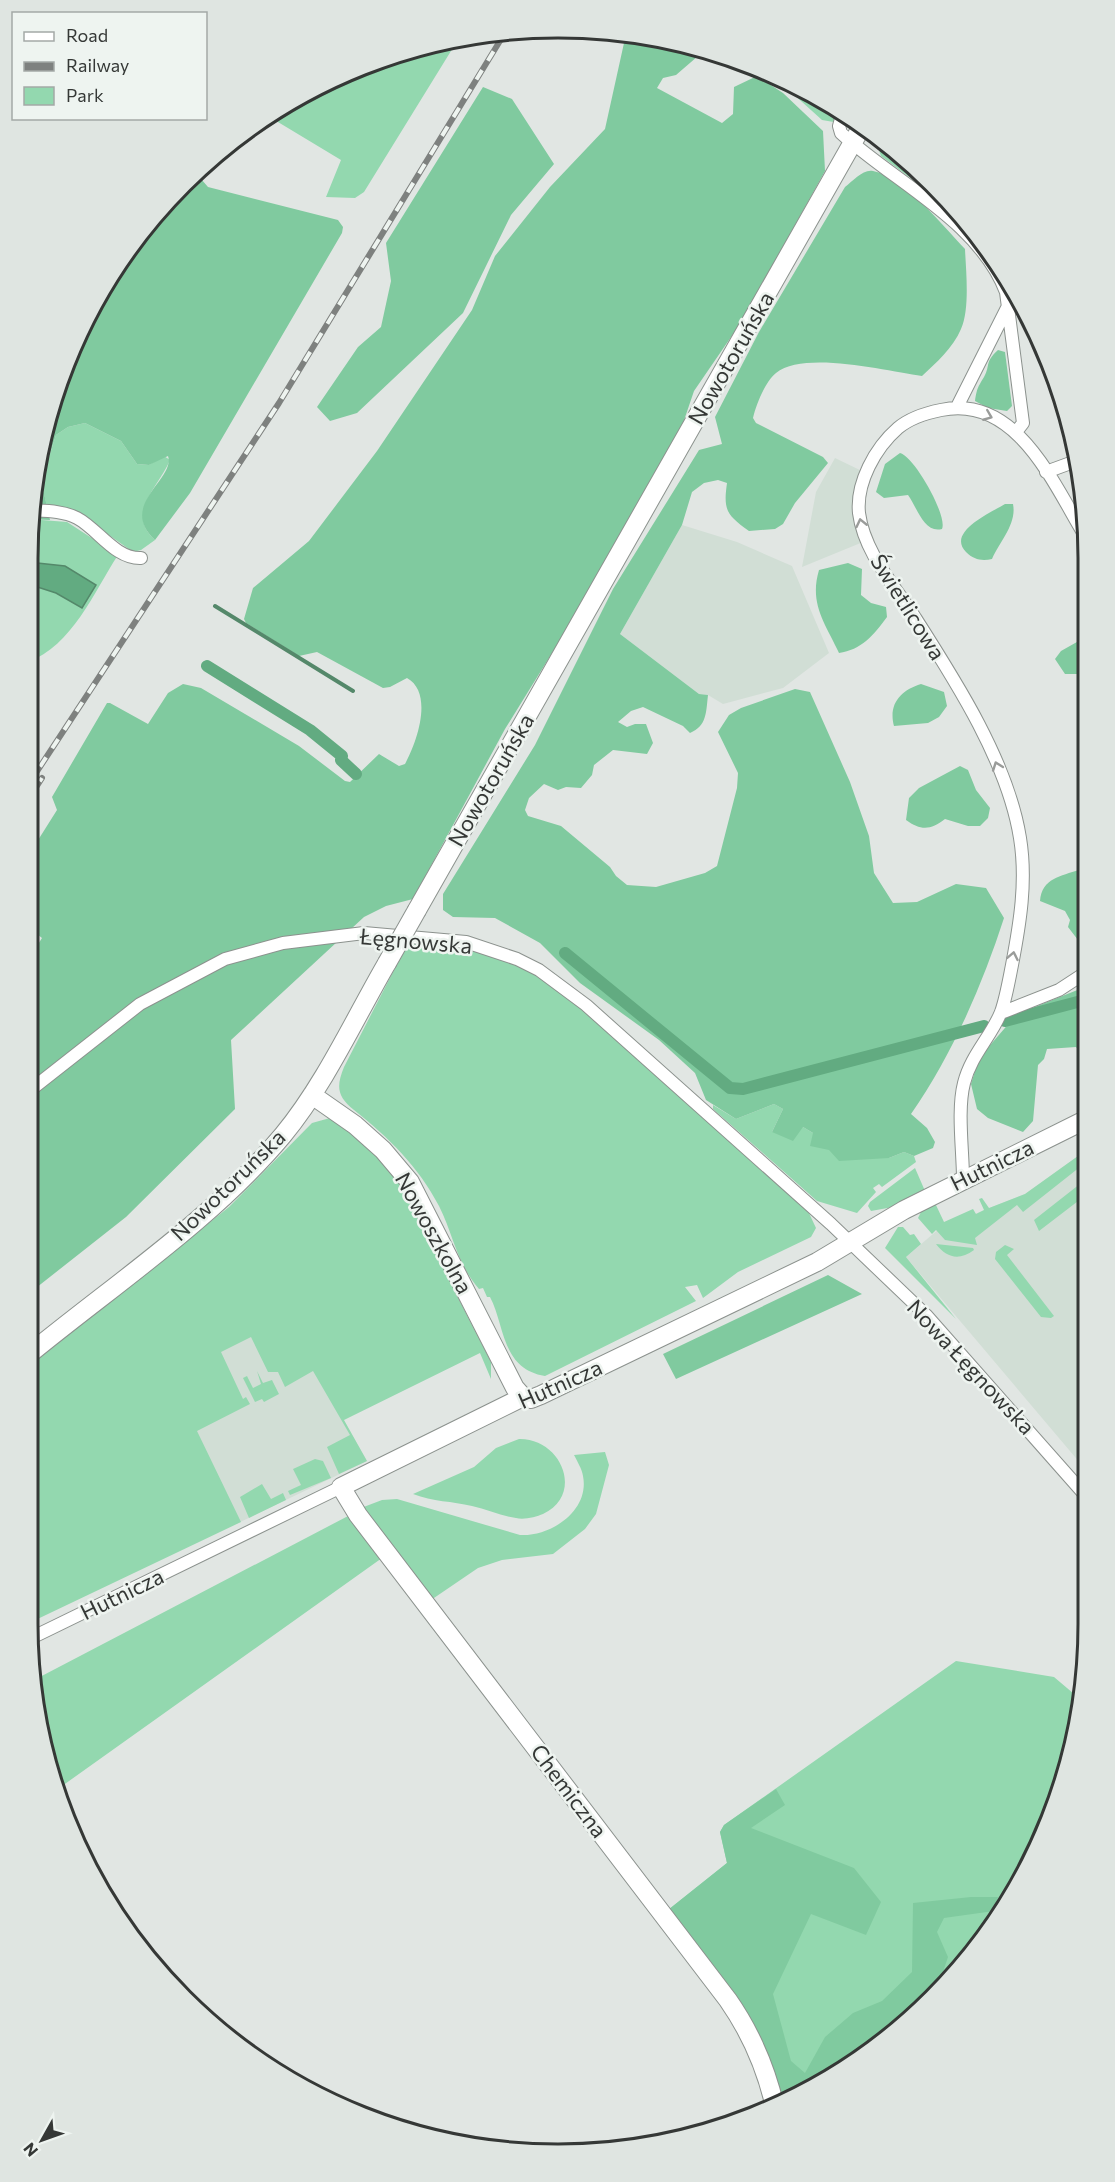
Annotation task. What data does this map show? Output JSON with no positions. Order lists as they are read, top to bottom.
{
  "streets": {
    "street": [
      "Nowotoruńska",
      "Świetlicowa",
      "Łęgnowska",
      "Hutnicza",
      "Nowoszkolna",
      "Nowa Łęgnowska",
      "Chemiczna"
    ]
  },
  "crossings": [
    ["Nowotoruńska", "Nowoszkolna"],
    ["Świetlicowa", "Hutnicza"],
    ["Łęgnowska", "Hutnicza"],
    ["Łęgnowska", "Nowa Łęgnowska"],
    ["Hutnicza", "Nowoszkolna"],
    ["Hutnicza", "Nowa Łęgnowska"],
    ["Hutnicza", "Chemiczna"]
  ],
  "one_way": ["Świetlicowa"],
  "legend": ["Road", "Railway", "Park"],
  "north": "bottom left"
}
